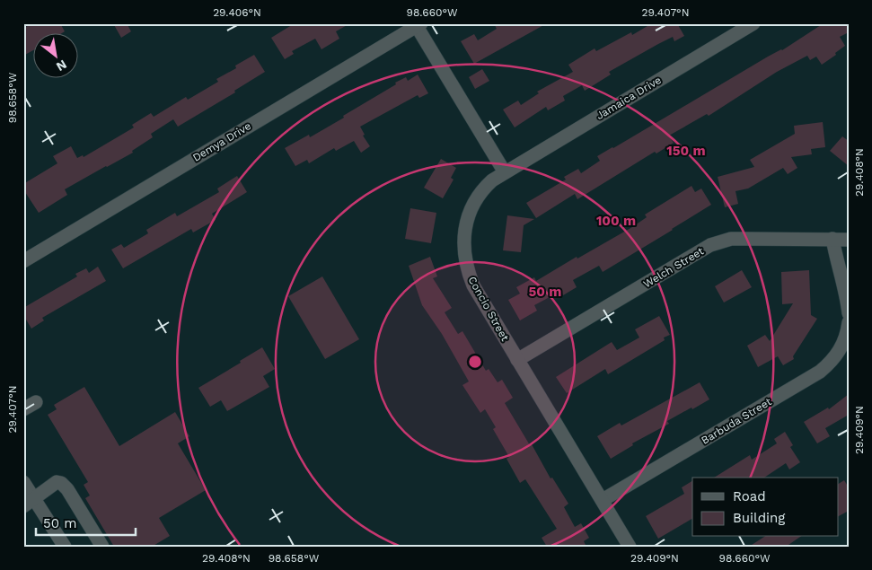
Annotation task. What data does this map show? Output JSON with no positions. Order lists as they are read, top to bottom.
{
  "streets": {
    "street": [
      "Jamaica Drive",
      "Demya Drive",
      "Welch Street",
      "Concio Street",
      "Barbuda Street"
    ]
  },
  "crossings": [
    ["Jamaica Drive", "Concio Street"],
    ["Welch Street", "Concio Street"],
    ["Concio Street", "Barbuda Street"]
  ],
  "legend": ["Road", "Building"],
  "scale_bar": "50 m",
  "north": "bottom right",
  "coordinates": [
    "29.406°N",
    "98.660°W",
    "29.407°N",
    "98.658°W",
    "29.408°N",
    "29.409°N"
  ],
  "rings": ["150 m", "100 m", "50 m"]
}
